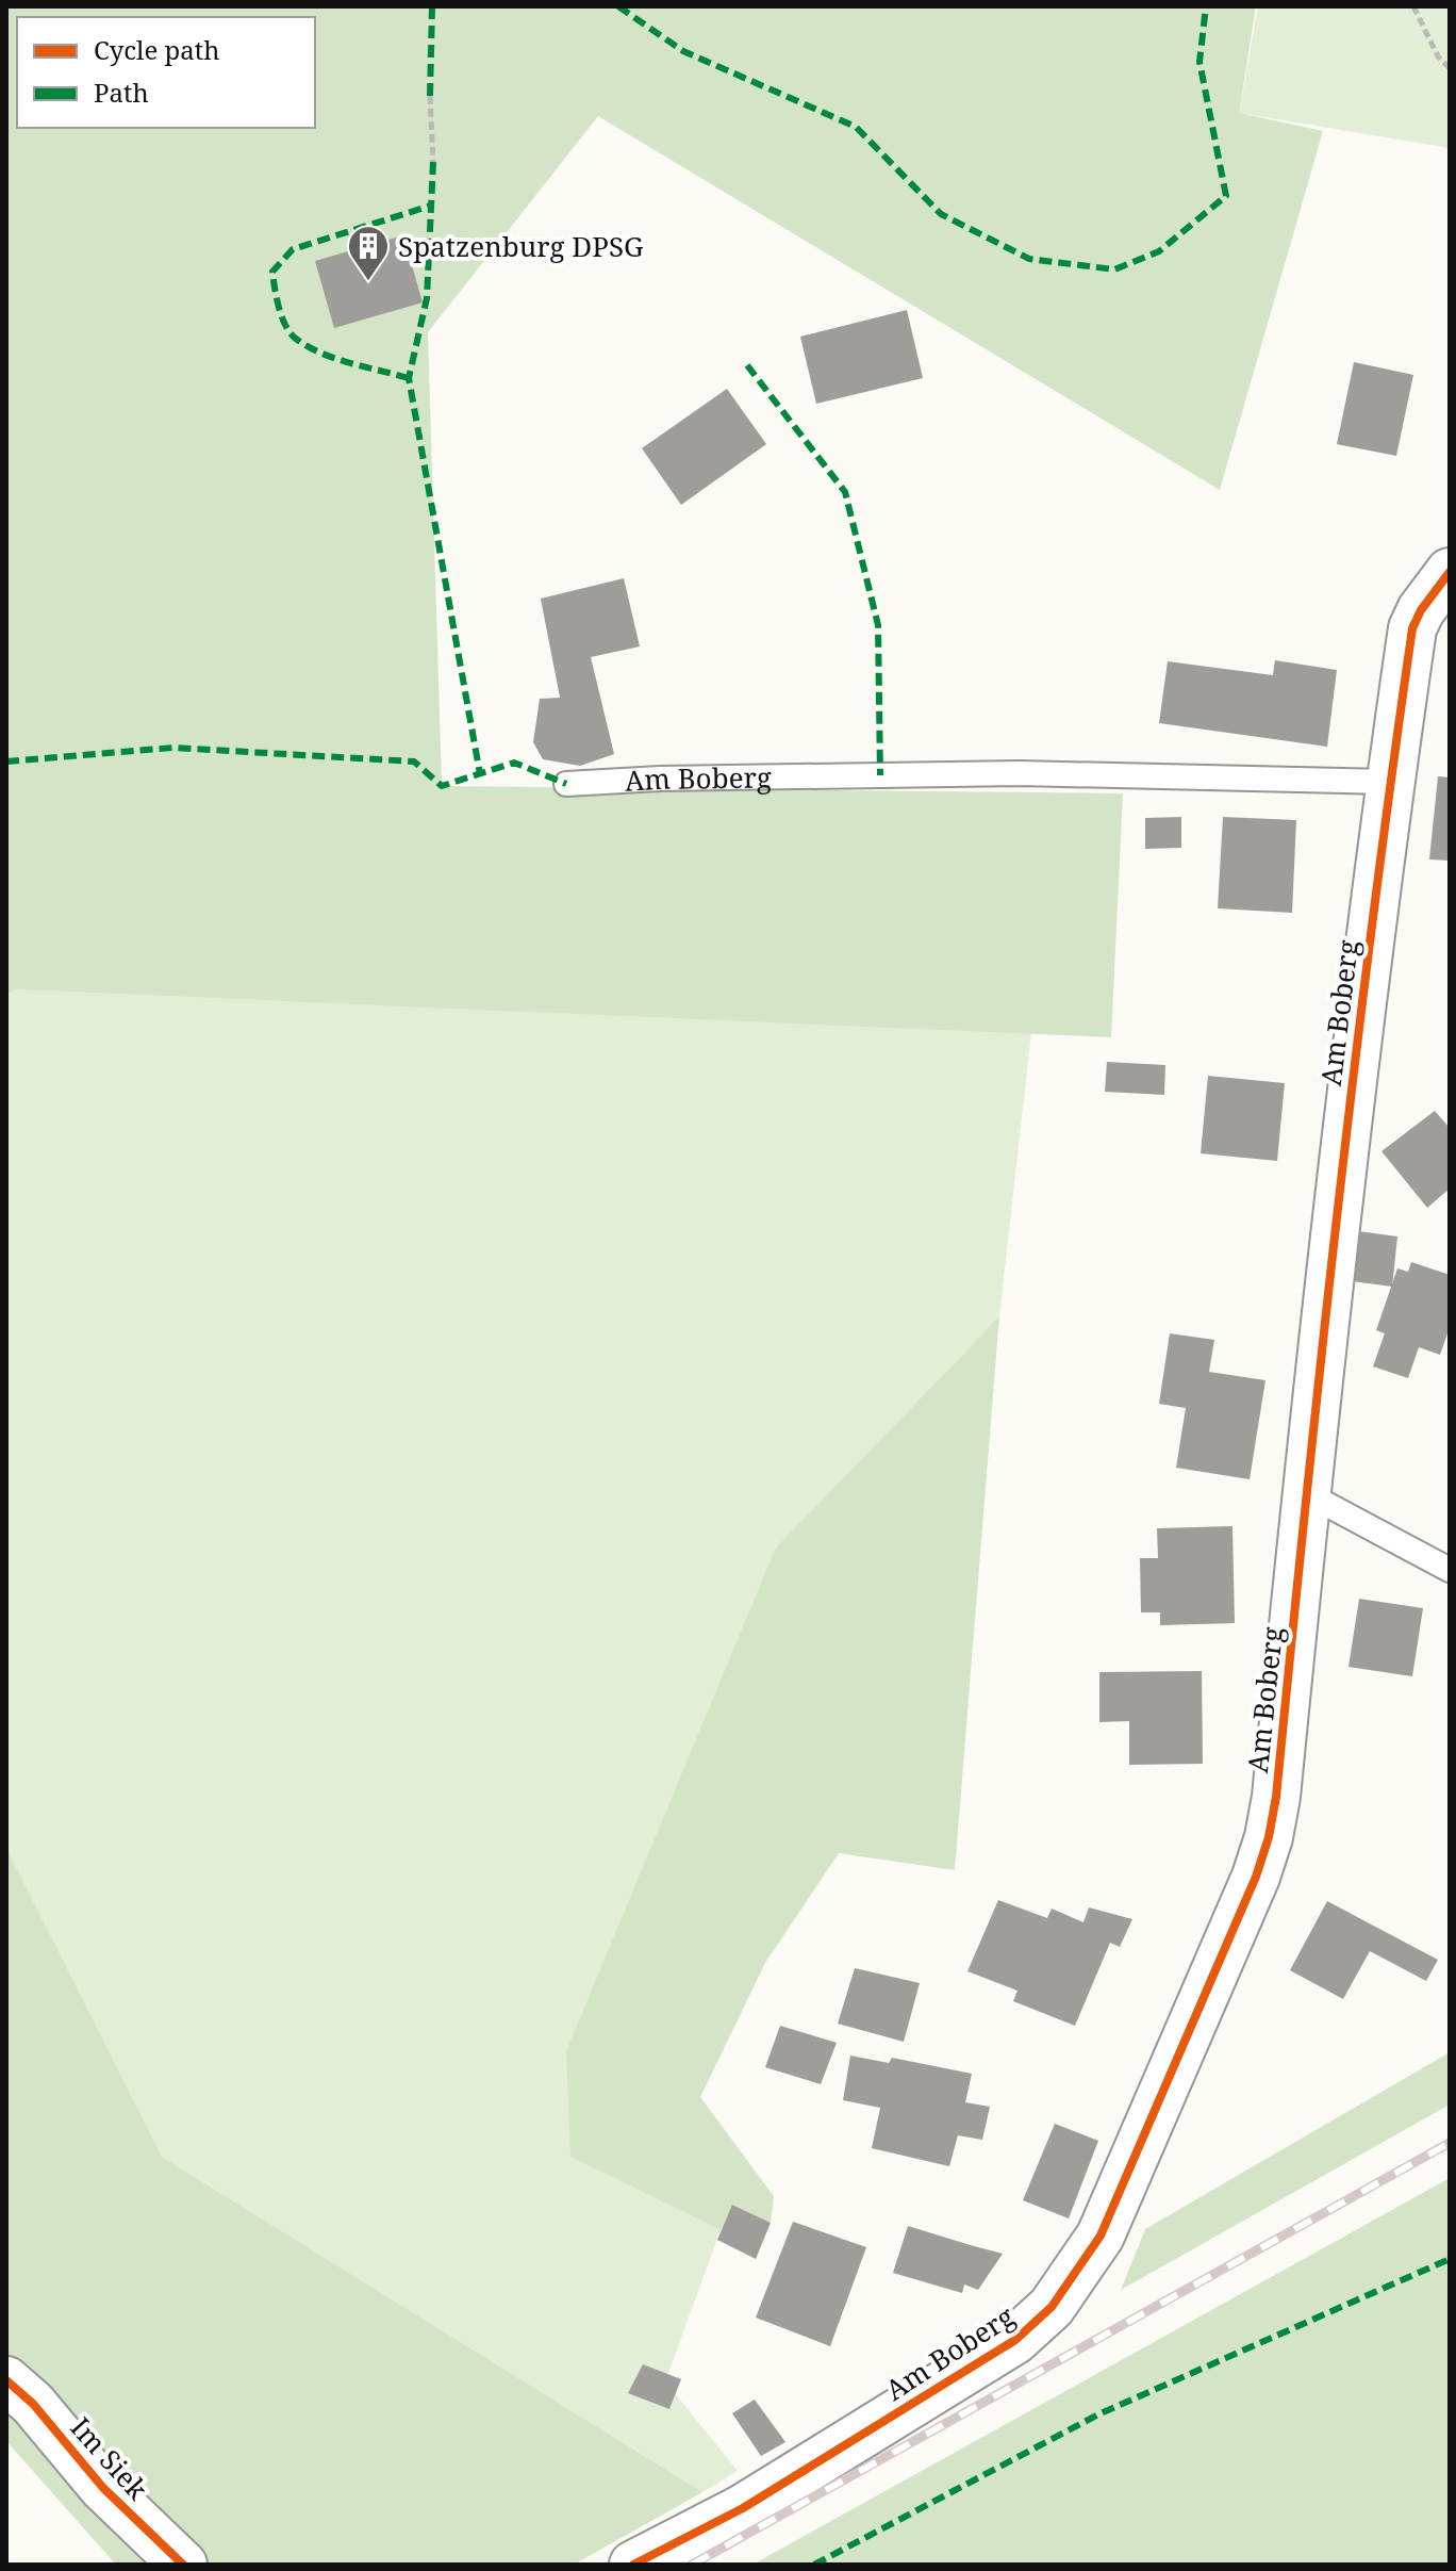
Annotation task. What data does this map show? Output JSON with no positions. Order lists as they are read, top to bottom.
{
  "streets": {
    "street": ["Am Boberg", "Im Siek"]
  },
  "places": {
    "building": ["Spatzenburg DPSG"]
  },
  "legend": ["Cycle path", "Path"]
}
